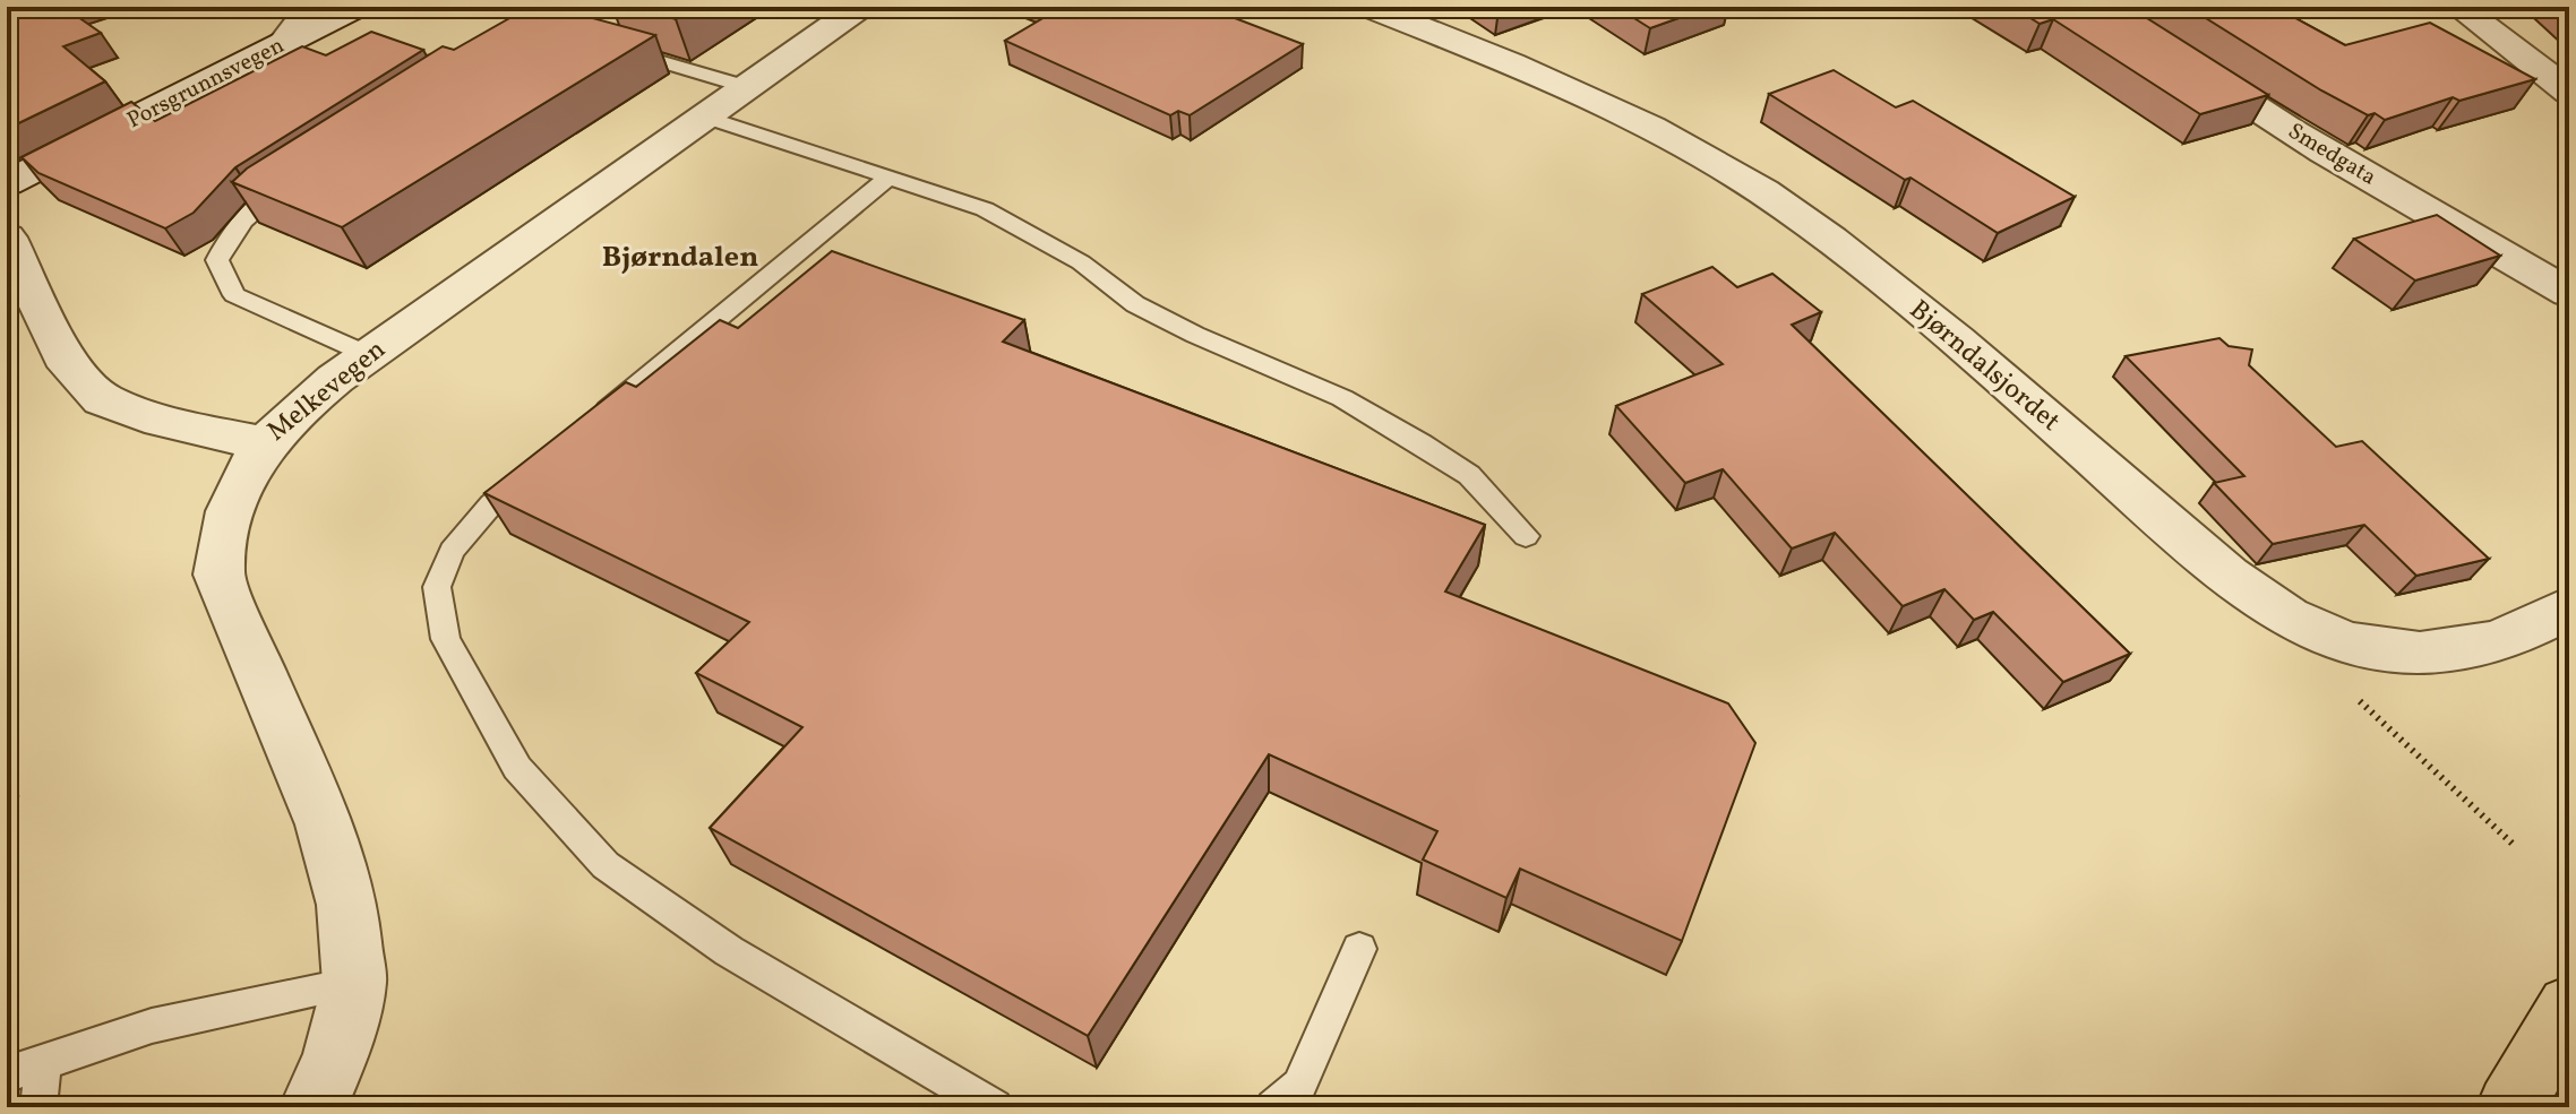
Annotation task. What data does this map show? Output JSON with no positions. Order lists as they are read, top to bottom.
{
  "streets": {
    "street": [
      "Porsgrunnsvegen",
      "Smedgata",
      "Bjørndalsjordet",
      "Melkevegen"
    ]
  },
  "districts": ["Bjørndalen"]
}
